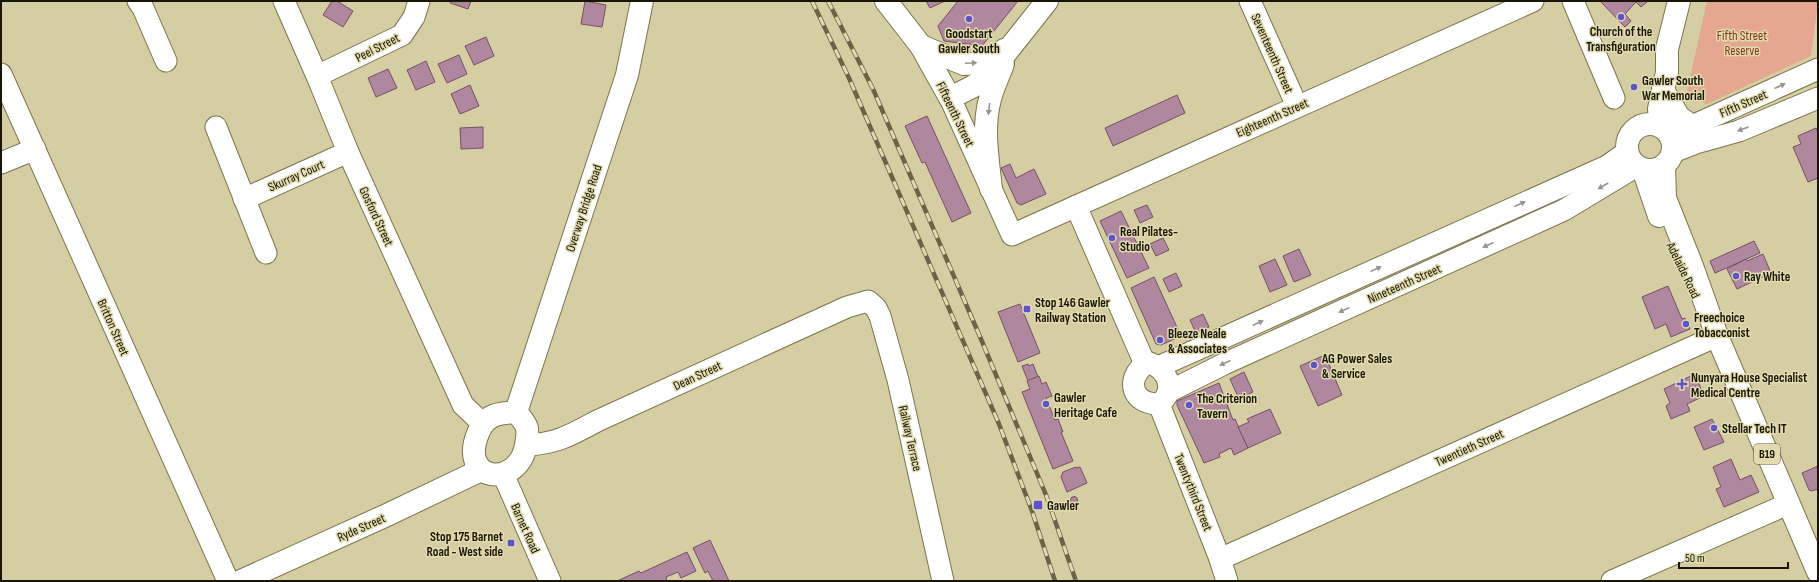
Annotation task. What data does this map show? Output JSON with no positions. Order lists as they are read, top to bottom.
{
  "streets": {
    "main road": [
      "Fifteenth Street",
      "Overway Bridge Road",
      "Adelaide Road",
      "B19",
      "Ryde Street"
    ],
    "street": [
      "Peel Street",
      "Seventeenth Street",
      "Fifth Street",
      "Eighteenth Street",
      "Skurray Court",
      "Gosford Street",
      "Nineteenth Street",
      "Britton Street",
      "Dean Street",
      "Railway Terrace",
      "Twentieth Street",
      "Twentythird Street",
      "Barnet Road"
    ]
  },
  "crossings": [
    ["Peel Street", "Gosford Street"],
    ["Seventeenth Street", "Eighteenth Street"],
    ["Fifth Street", "Adelaide Road"],
    ["Fifth Street", "Nineteenth Street"],
    ["Fifth Street", "B19"],
    ["Fifteenth Street", "Eighteenth Street"],
    ["Skurray Court", "Gosford Street"],
    ["Overway Bridge Road", "Gosford Street"],
    ["Overway Bridge Road", "Dean Street"],
    ["Overway Bridge Road", "Ryde Street"],
    ["Overway Bridge Road", "Barnet Road"],
    ["Gosford Street", "Dean Street"],
    ["Gosford Street", "Ryde Street"],
    ["Gosford Street", "Barnet Road"],
    ["Adelaide Road", "Nineteenth Street"],
    ["Adelaide Road", "Twentieth Street"],
    ["Adelaide Road", "B19"],
    ["Nineteenth Street", "B19"],
    ["Nineteenth Street", "Twentythird Street"],
    ["Dean Street", "Railway Terrace"],
    ["Dean Street", "Ryde Street"],
    ["Dean Street", "Barnet Road"],
    ["Twentieth Street", "B19"],
    ["Twentieth Street", "Twentythird Street"],
    ["Ryde Street", "Barnet Road"]
  ],
  "parks": ["Fifth Street Reserve"],
  "places": {
    "other": [
      "Church of the Transfiguration",
      "Goodstart Gawler South",
      "Gawler South War Memorial",
      "Real Pilates- Studio",
      "Ray White",
      "Freechoice Tobacconist",
      "Bleeze Neale & Associates",
      "AG Power Sales & Service",
      "Gawler Heritage Cafe",
      "The Criterion Tavern",
      "Stellar Tech IT"
    ],
    "transit": ["Stop 146 Gawler Railway Station", "Gawler", "Stop 175 Barnet Road - West side"],
    "health": ["Nunyara House Specialist Medical Centre"]
  },
  "scale_bar": "50 m"
}
